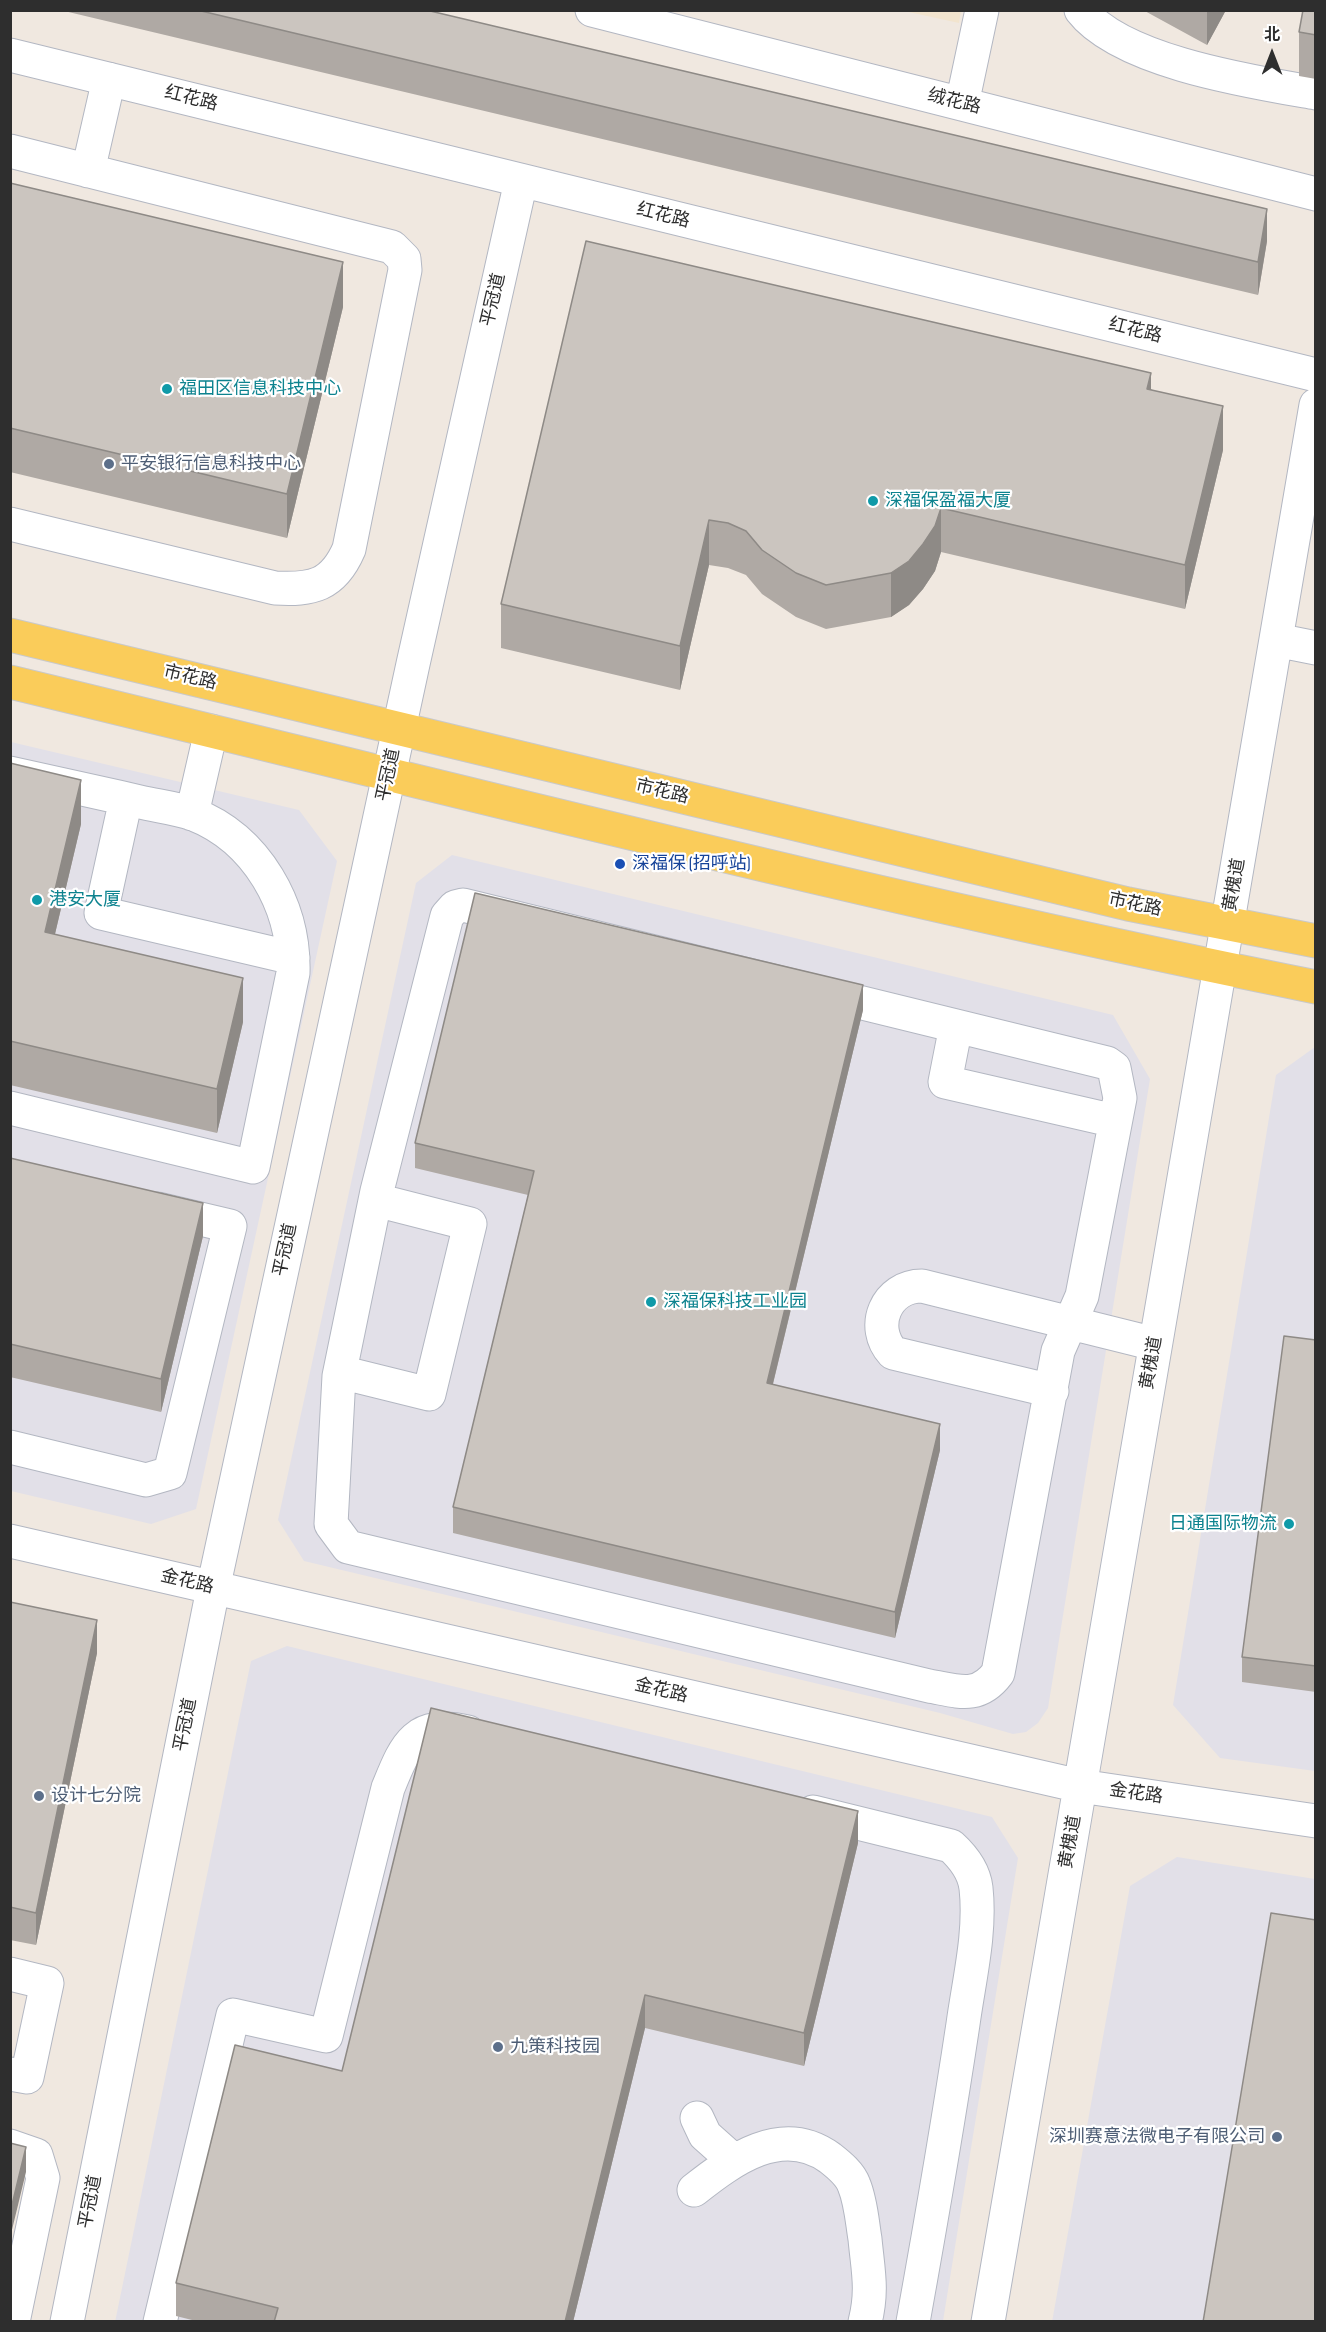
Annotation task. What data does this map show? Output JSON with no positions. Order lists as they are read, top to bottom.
{
  "streets": {
    "main road": ["市花路"],
    "street": [
      "红花路",
      "绒花路",
      "平冠道",
      "黄槐道",
      "金花路"
    ]
  },
  "crossings": [
    ["红花路", "平冠道"],
    ["平冠道", "市花路"],
    ["平冠道", "金花路"],
    ["市花路", "黄槐道"],
    ["黄槐道", "金花路"]
  ],
  "places": [
    "福田区信息科技中心",
    "平安银行信息科技中心",
    "深福保盈福大厦",
    "深福保 (招呼站)",
    "港安大厦",
    "深福保科技工业园",
    "日通国际物流",
    "设计七分院",
    "九策科技园",
    "深圳赛意法微电子有限公司"
  ],
  "north": "top"
}
